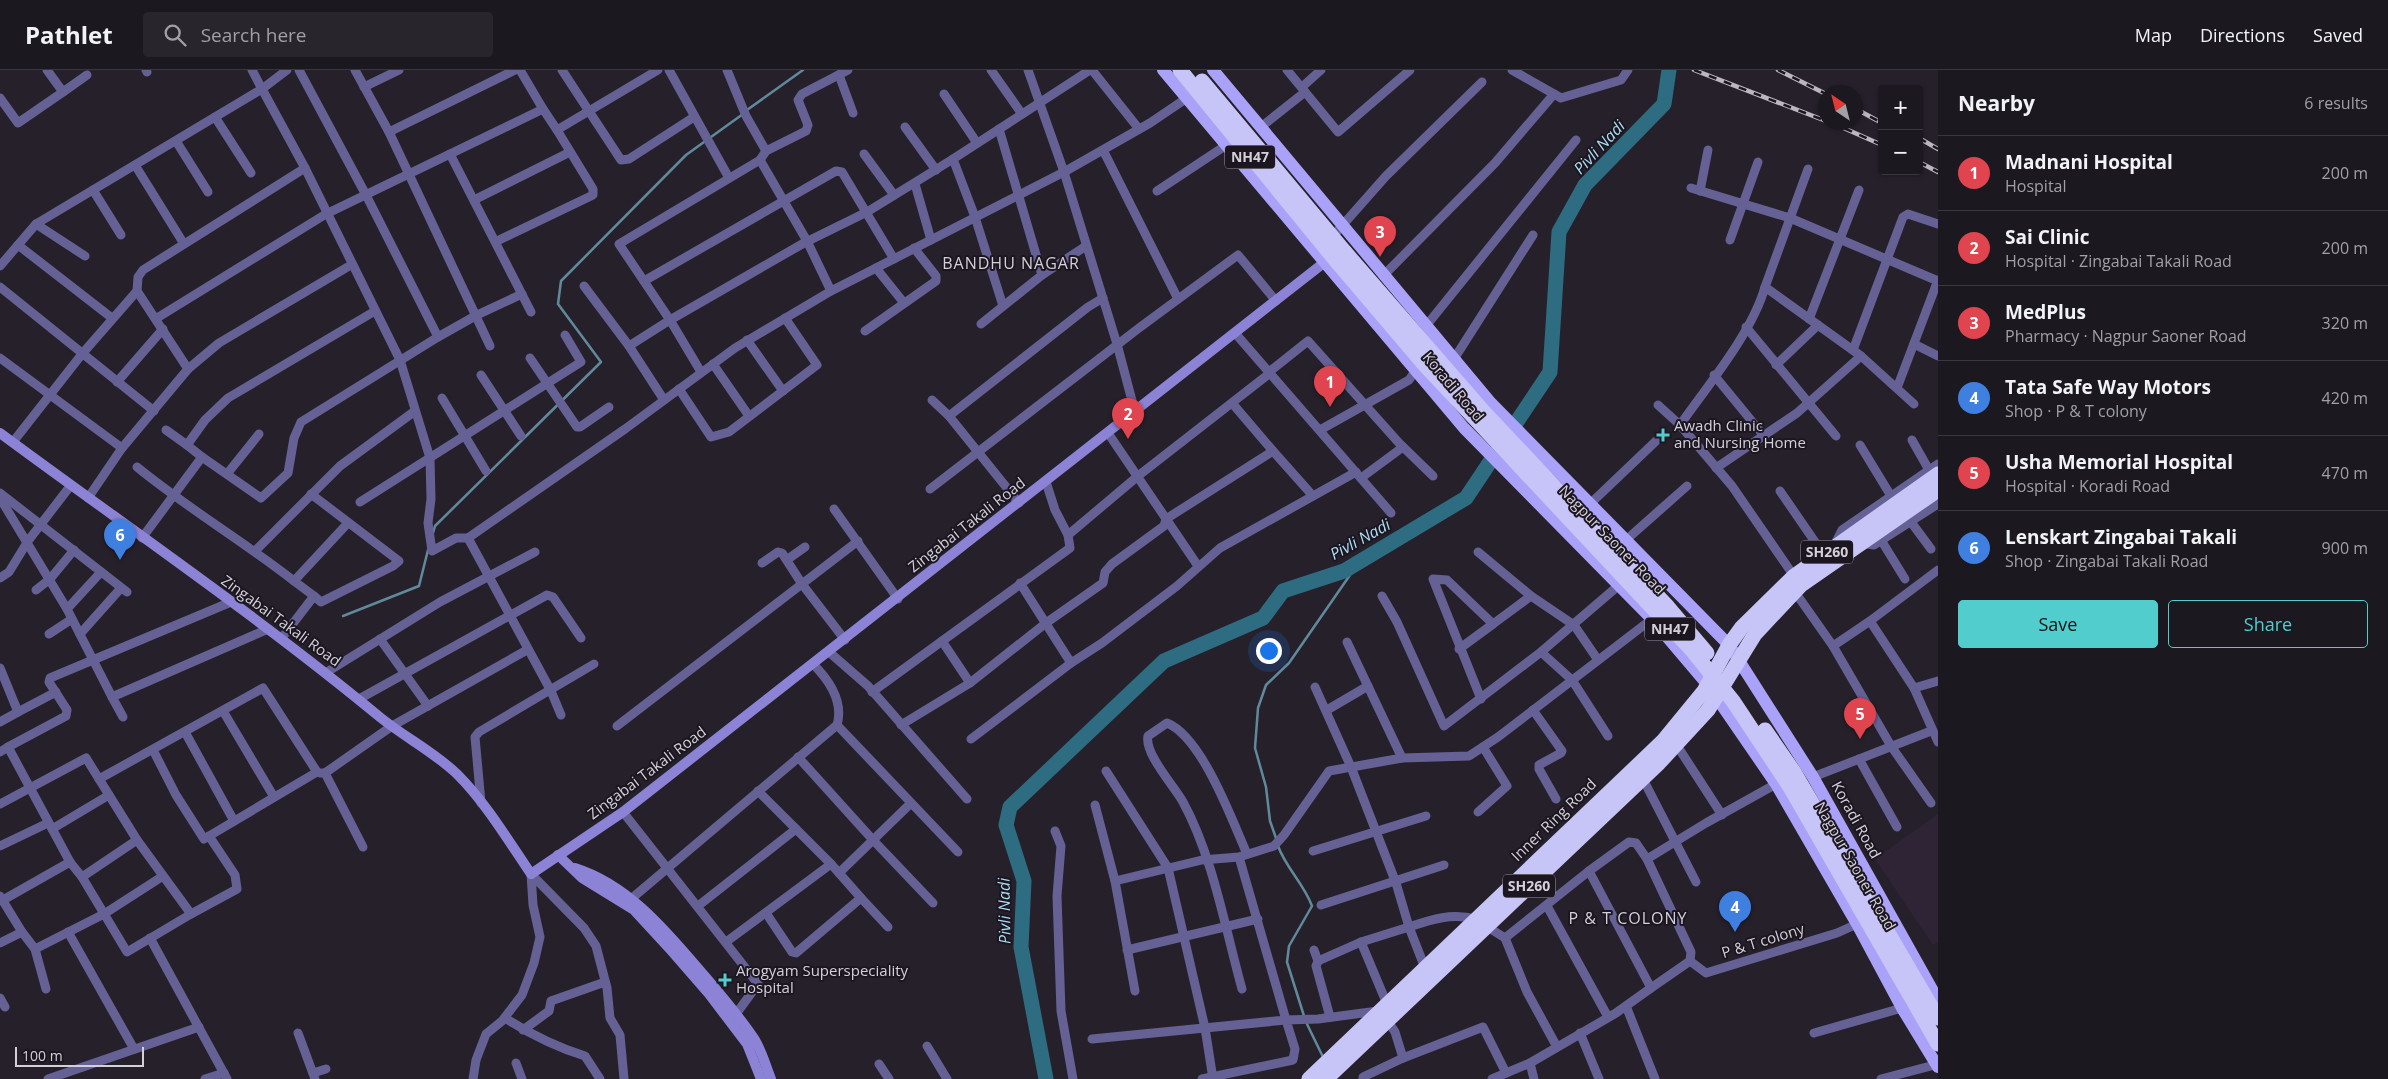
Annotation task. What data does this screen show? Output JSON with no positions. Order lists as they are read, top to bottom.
{
  "streets": {
    "highway": [
      "NH47",
      "Koradi Road",
      "Nagpur Saoner Road",
      "SH260",
      "Inner Ring Road"
    ],
    "street": ["Zingabai Takali Road", "P & T colony"]
  },
  "crossings": [
    ["NH47", "Koradi Road"],
    ["Koradi Road", "Zingabai Takali Road"],
    ["Koradi Road", "Nagpur Saoner Road"],
    ["Koradi Road", "SH260"],
    ["Koradi Road", "Inner Ring Road"],
    ["Koradi Road", "P & T colony"],
    ["Zingabai Takali Road", "Nagpur Saoner Road"],
    ["SH260", "Inner Ring Road"]
  ],
  "districts": ["BANDHU NAGAR", "P & T COLONY"],
  "water": ["Pivli Nadi"],
  "places": {
    "health": ["Awadh Clinic and Nursing Home", "Arogyam Superspeciality Hospital"]
  },
  "scale_bar": "100 m",
  "north": "top left",
  "page": {
    "header": "Pathlet",
    "search": "Search here",
    "nav": ["Map", "Directions", "Saved"],
    "heading": ["Nearby", "6 results"],
    "map_buttons": ["+", "−"],
    "list": [
      {
        "mark": "1",
        "name": "Madnani Hospital",
        "note": "Hospital",
        "value": "200 m"
      },
      {
        "mark": "2",
        "name": "Sai Clinic",
        "note": "Hospital · Zingabai Takali Road",
        "value": "200 m"
      },
      {
        "mark": "3",
        "name": "MedPlus",
        "note": "Pharmacy · Nagpur Saoner Road",
        "value": "320 m"
      },
      {
        "mark": "4",
        "name": "Tata Safe Way Motors",
        "note": "Shop · P & T colony",
        "value": "420 m"
      },
      {
        "mark": "5",
        "name": "Usha Memorial Hospital",
        "note": "Hospital · Koradi Road",
        "value": "470 m"
      },
      {
        "mark": "6",
        "name": "Lenskart Zingabai Takali",
        "note": "Shop · Zingabai Takali Road",
        "value": "900 m"
      }
    ],
    "pins": [
      "3",
      "1",
      "2",
      "6",
      "5",
      "4"
    ],
    "buttons": ["Save", "Share"],
    "scale": "100 m"
  }
}
